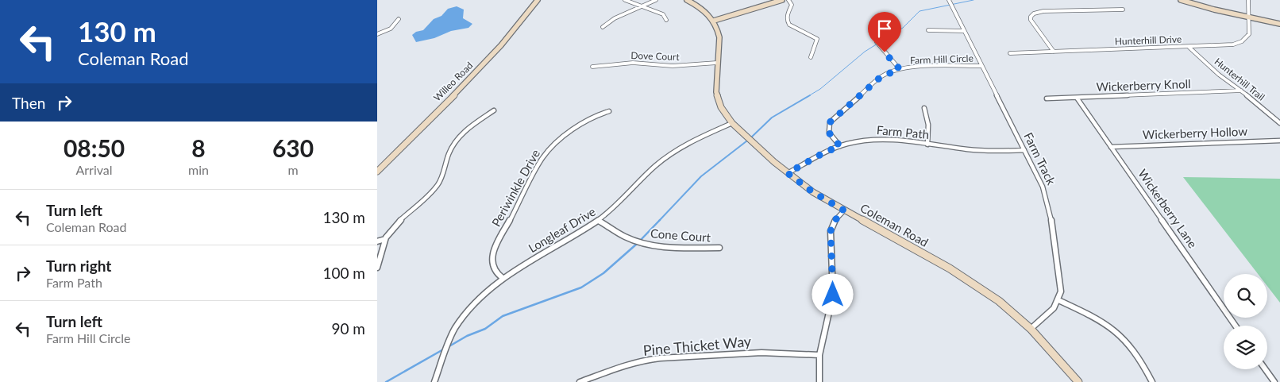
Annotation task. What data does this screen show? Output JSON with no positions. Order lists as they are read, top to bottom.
{
  "streets": {
    "street": [
      "Hunterhill Drive",
      "Dove Court",
      "Farm Hill Circle",
      "Hunterhill Trail",
      "Willeo Road",
      "Wickerberry Knoll",
      "Farm Path",
      "Wickerberry Hollow",
      "Farm Track",
      "Periwinkle Drive",
      "Wickerberry Lane",
      "Coleman Road",
      "Longleaf Drive",
      "Cone Court",
      "Pine Thicket Way"
    ]
  },
  "crossings": [
    ["Hunterhill Drive", "Hunterhill Trail"],
    ["Dove Court", "Coleman Road"],
    ["Farm Hill Circle", "Farm Path"],
    ["Farm Hill Circle", "Farm Track"],
    ["Hunterhill Trail", "Wickerberry Knoll"],
    ["Wickerberry Knoll", "Wickerberry Lane"],
    ["Farm Path", "Farm Track"],
    ["Farm Path", "Coleman Road"],
    ["Wickerberry Hollow", "Wickerberry Lane"],
    ["Periwinkle Drive", "Longleaf Drive"],
    ["Coleman Road", "Longleaf Drive"],
    ["Longleaf Drive", "Cone Court"]
  ],
  "page": {
    "turn": ["130 m", "Coleman Road"],
    "then": "Then",
    "eta": [
      "08:50",
      "Arrival",
      "8",
      "min",
      "630",
      "m"
    ],
    "list": [
      {
        "name": "Turn left",
        "note": "Coleman Road",
        "value": "130 m"
      },
      {
        "name": "Turn right",
        "note": "Farm Path",
        "value": "100 m"
      },
      {
        "name": "Turn left",
        "note": "Farm Hill Circle",
        "value": "90 m"
      }
    ]
  }
}
